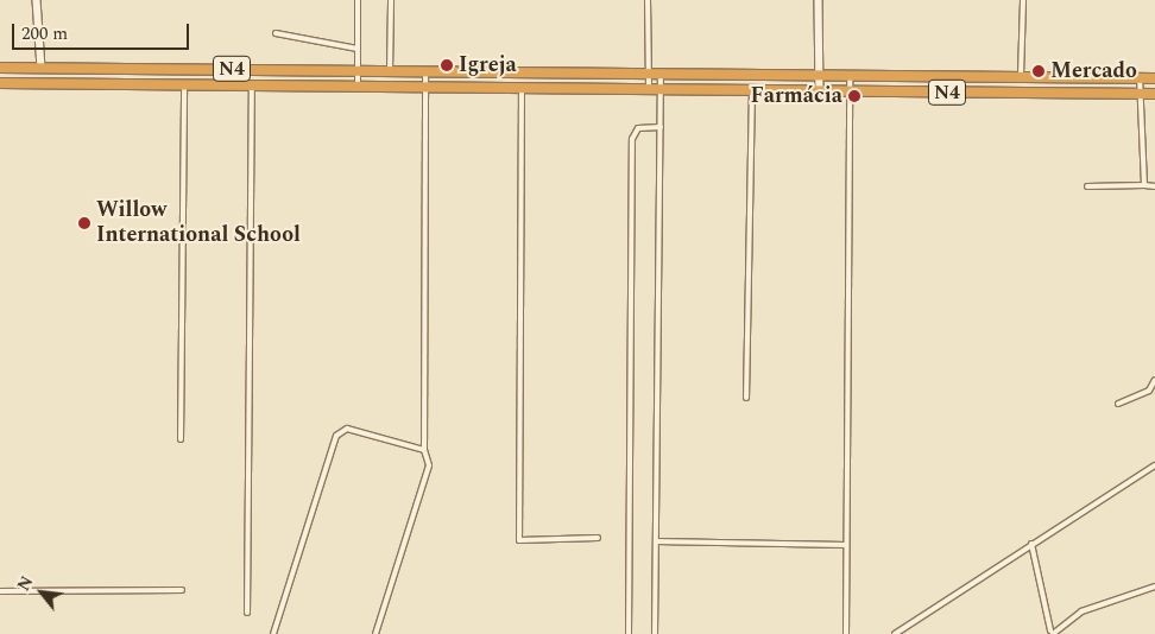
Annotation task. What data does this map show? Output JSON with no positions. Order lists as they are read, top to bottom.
{
  "streets": {
    "highway": ["N4"]
  },
  "places": [
    "Igreja",
    "Mercado",
    "Farmácia",
    "Willow International School"
  ],
  "scale_bar": "200 m",
  "north": "top left"
}
